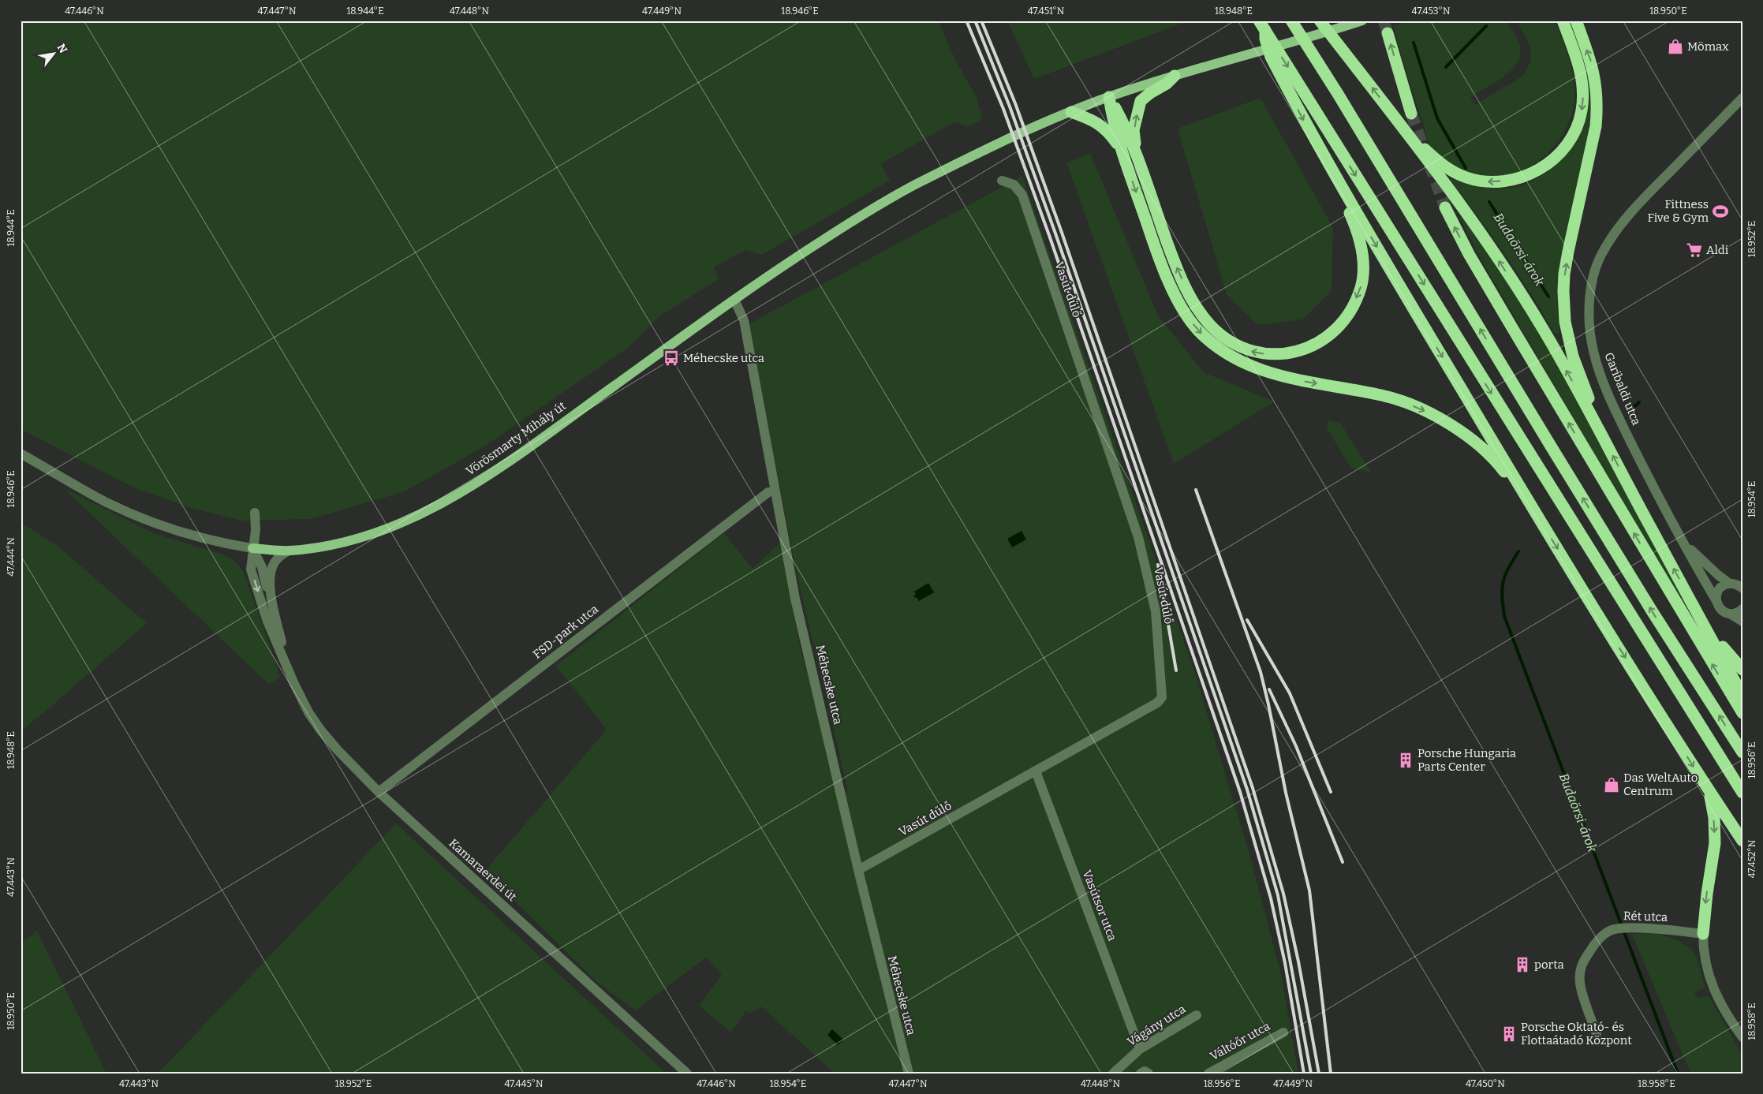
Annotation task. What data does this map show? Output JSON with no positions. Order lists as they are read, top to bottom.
{
  "streets": {
    "main road": ["Vörösmarty Mihály út"],
    "street": [
      "Vasút dűlő",
      "Garibaldi utca",
      "FSD-park utca",
      "Méhecske utca",
      "Kamaraerdei út",
      "Vasútsor utca",
      "Rét utca",
      "Vágány utca",
      "Váltóőr utca"
    ]
  },
  "crossings": [
    ["Vasút dűlő", "Méhecske utca"],
    ["Vasút dűlő", "Vasútsor utca"],
    ["Vörösmarty Mihály út", "Méhecske utca"],
    ["Vörösmarty Mihály út", "Kamaraerdei út"],
    ["FSD-park utca", "Kamaraerdei út"],
    ["Vasútsor utca", "Vágány utca"]
  ],
  "water": ["Budaörsi-árok"],
  "places": {
    "shop": ["Mömax", "Das WeltAuto Centrum"],
    "sports": ["Fittness Five & Gym"],
    "supermarket": ["Aldi"],
    "bus stop": ["Méhecske utca"],
    "building": ["Porsche Hungaria Parts Center", "porta", "Porsche Oktató- és Flottaátadó Központ"]
  },
  "north": "top right",
  "coordinates": [
    "47.446°N",
    "47.447°N",
    "18.944°E",
    "47.448°N",
    "47.449°N",
    "18.946°E",
    "47.451°N",
    "18.948°E",
    "47.453°N",
    "18.950°E",
    "18.952°E",
    "18.954°E",
    "47.444°N",
    "18.956°E",
    "47.452°N",
    "47.443°N",
    "18.958°E",
    "47.445°N",
    "47.450°N"
  ]
}
